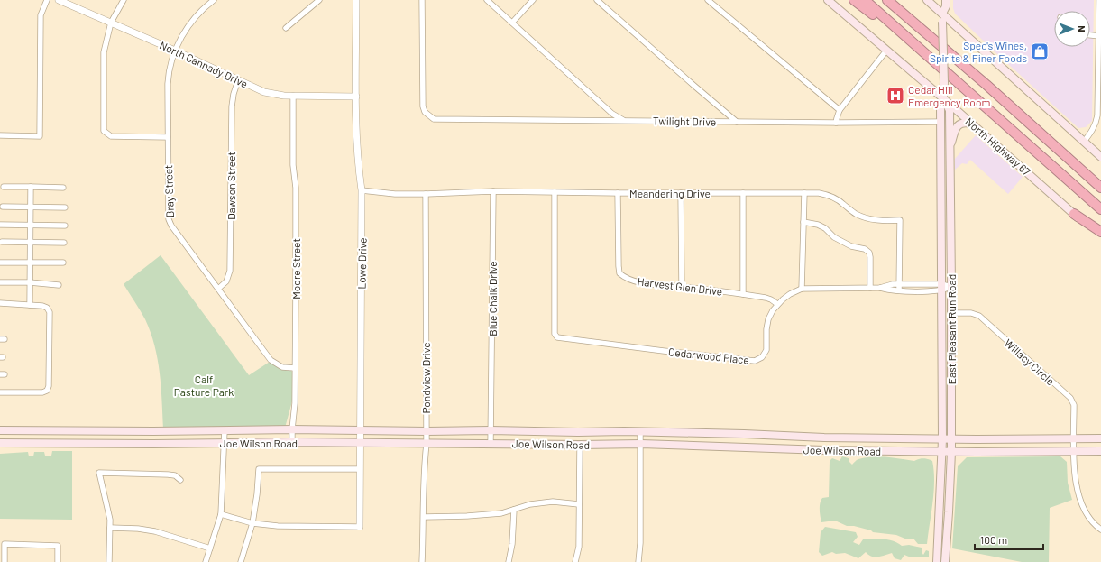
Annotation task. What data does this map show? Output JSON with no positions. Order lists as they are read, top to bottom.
{
  "streets": {
    "main road": ["North Highway 67", "East Pleasant Run Road", "Joe Wilson Road"],
    "street": [
      "North Cannady Drive",
      "Twilight Drive",
      "Dawson Street",
      "Bray Street",
      "Meandering Drive",
      "Lowe Drive",
      "Moore Street",
      "Harvest Glen Drive",
      "Blue Chalk Drive",
      "Cedarwood Place",
      "Willacy Circle",
      "Pondview Drive"
    ]
  },
  "crossings": [
    ["North Cannady Drive", "Dawson Street"],
    ["North Cannady Drive", "Bray Street"],
    ["North Cannady Drive", "Lowe Drive"],
    ["North Cannady Drive", "Moore Street"],
    ["Twilight Drive", "East Pleasant Run Road"],
    ["North Highway 67", "East Pleasant Run Road"],
    ["Dawson Street", "Bray Street"],
    ["Bray Street", "Moore Street"],
    ["Meandering Drive", "Lowe Drive"],
    ["Meandering Drive", "Harvest Glen Drive"],
    ["Meandering Drive", "Blue Chalk Drive"],
    ["Meandering Drive", "Cedarwood Place"],
    ["Meandering Drive", "Pondview Drive"],
    ["Lowe Drive", "Joe Wilson Road"],
    ["Moore Street", "Joe Wilson Road"],
    ["Harvest Glen Drive", "Cedarwood Place"],
    ["Blue Chalk Drive", "Joe Wilson Road"],
    ["East Pleasant Run Road", "Cedarwood Place"],
    ["East Pleasant Run Road", "Willacy Circle"],
    ["East Pleasant Run Road", "Joe Wilson Road"],
    ["Willacy Circle", "Joe Wilson Road"],
    ["Pondview Drive", "Joe Wilson Road"]
  ],
  "parks": ["Calf Pasture Park"],
  "places": {
    "shop": ["Spec's Wines, Spirits & Finer Foods"],
    "hospital": ["Cedar Hill Emergency Room"]
  },
  "scale_bar": "100 m",
  "north": "right"
}
